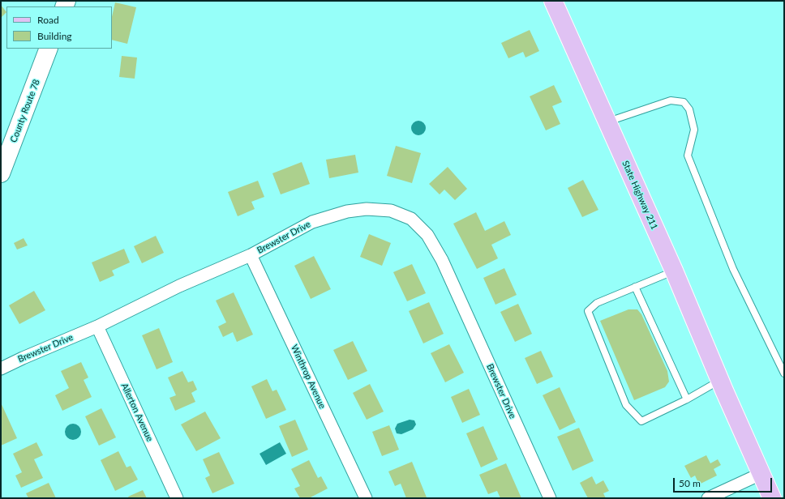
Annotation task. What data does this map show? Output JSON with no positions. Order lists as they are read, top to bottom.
{
  "streets": {
    "main road": ["State Highway 211"],
    "street": [
      "County Route 78",
      "Brewster Drive",
      "Winthrop Avenue",
      "Allerton Avenue"
    ]
  },
  "crossings": [
    ["Brewster Drive", "Winthrop Avenue"],
    ["Brewster Drive", "Allerton Avenue"]
  ],
  "legend": ["Road", "Building"],
  "scale_bar": "50 m"
}
